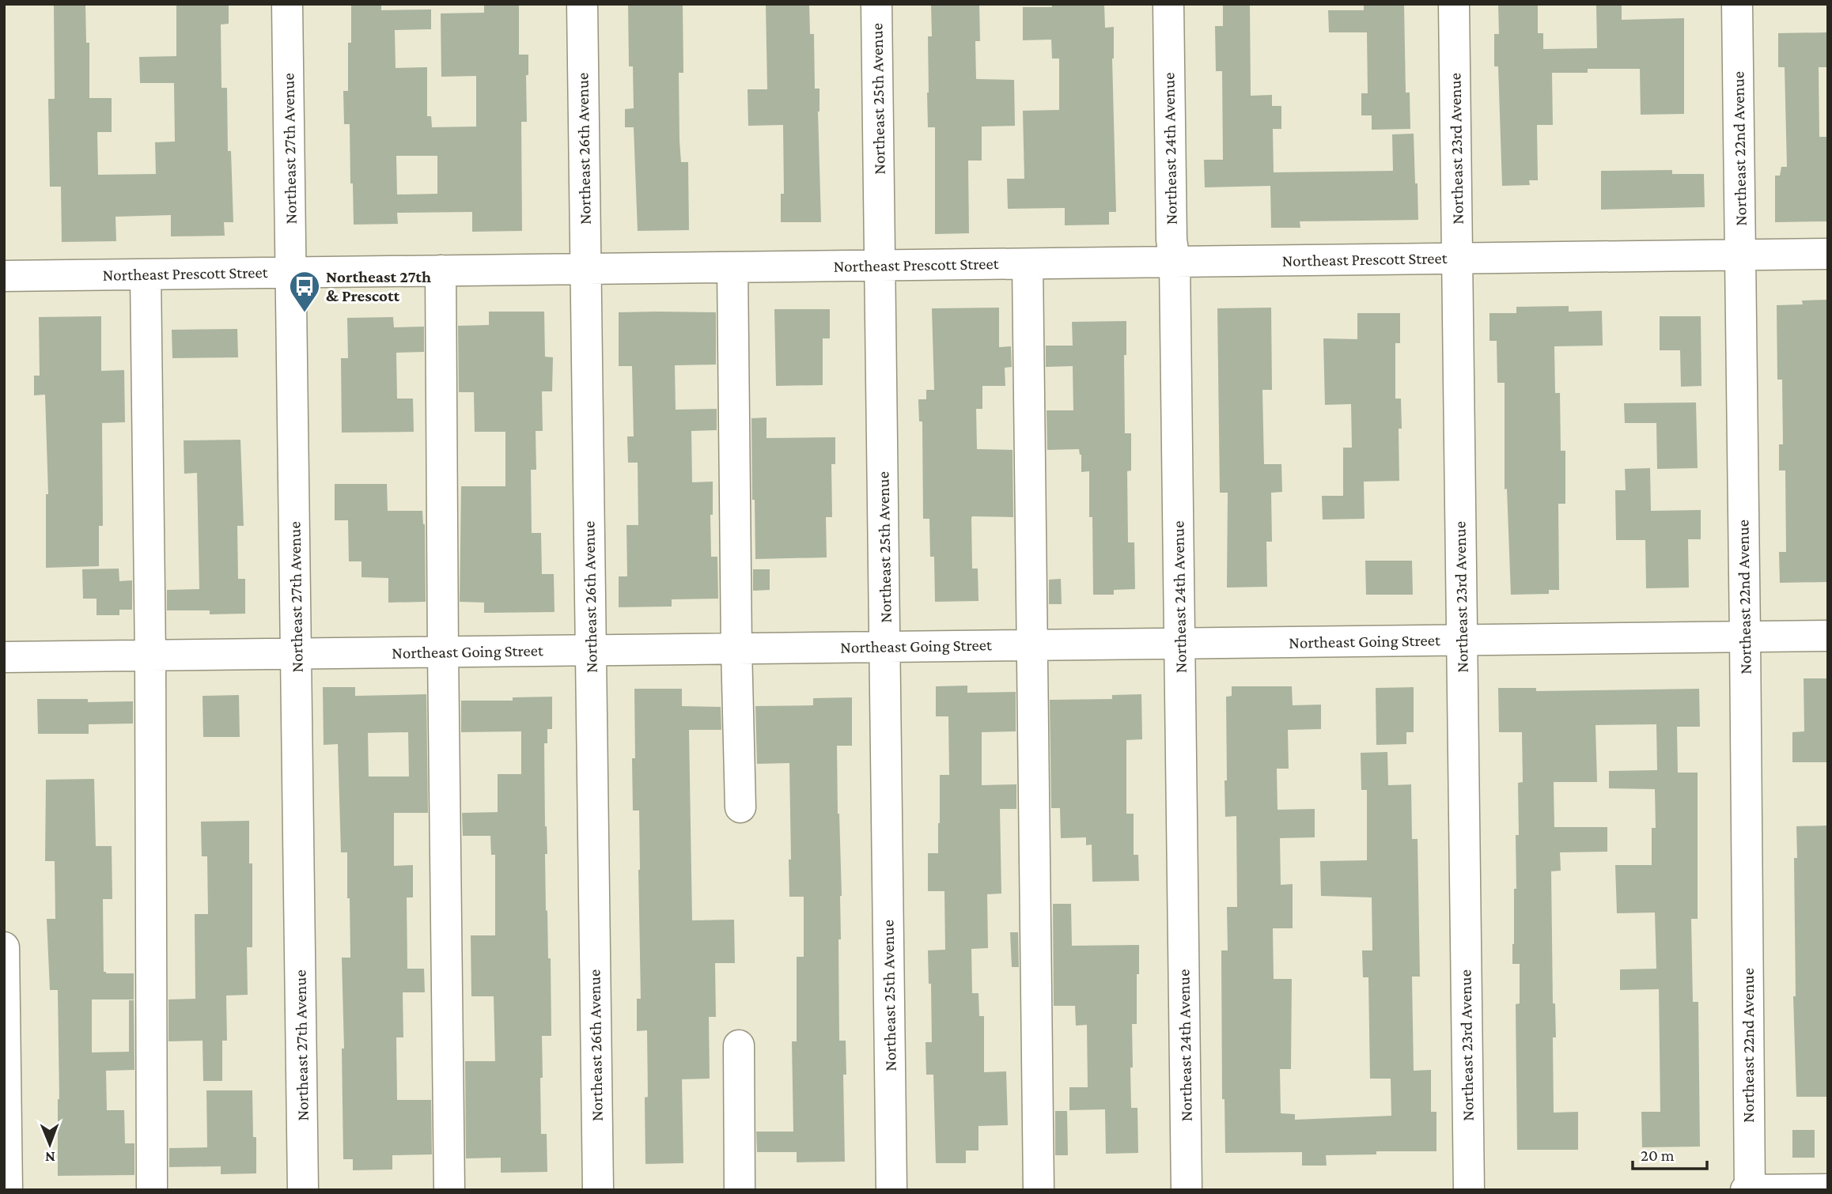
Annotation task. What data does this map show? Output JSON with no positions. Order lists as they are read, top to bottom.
{
  "streets": {
    "street": [
      "Northeast 25th Avenue",
      "Northeast 27th Avenue",
      "Northeast 26th Avenue",
      "Northeast 24th Avenue",
      "Northeast 23rd Avenue",
      "Northeast 22nd Avenue",
      "Northeast Prescott Street",
      "Northeast Going Street"
    ]
  },
  "crossings": [
    ["Northeast 25th Avenue", "Northeast Prescott Street"],
    ["Northeast 25th Avenue", "Northeast Going Street"],
    ["Northeast 27th Avenue", "Northeast Prescott Street"],
    ["Northeast 27th Avenue", "Northeast Going Street"],
    ["Northeast 26th Avenue", "Northeast Prescott Street"],
    ["Northeast 26th Avenue", "Northeast Going Street"],
    ["Northeast 24th Avenue", "Northeast Prescott Street"],
    ["Northeast 24th Avenue", "Northeast Going Street"],
    ["Northeast 23rd Avenue", "Northeast Prescott Street"],
    ["Northeast 23rd Avenue", "Northeast Going Street"],
    ["Northeast 22nd Avenue", "Northeast Prescott Street"],
    ["Northeast 22nd Avenue", "Northeast Going Street"]
  ],
  "places": {
    "bus stop": ["Northeast 27th & Prescott"]
  },
  "scale_bar": "20 m",
  "north": "bottom"
}
